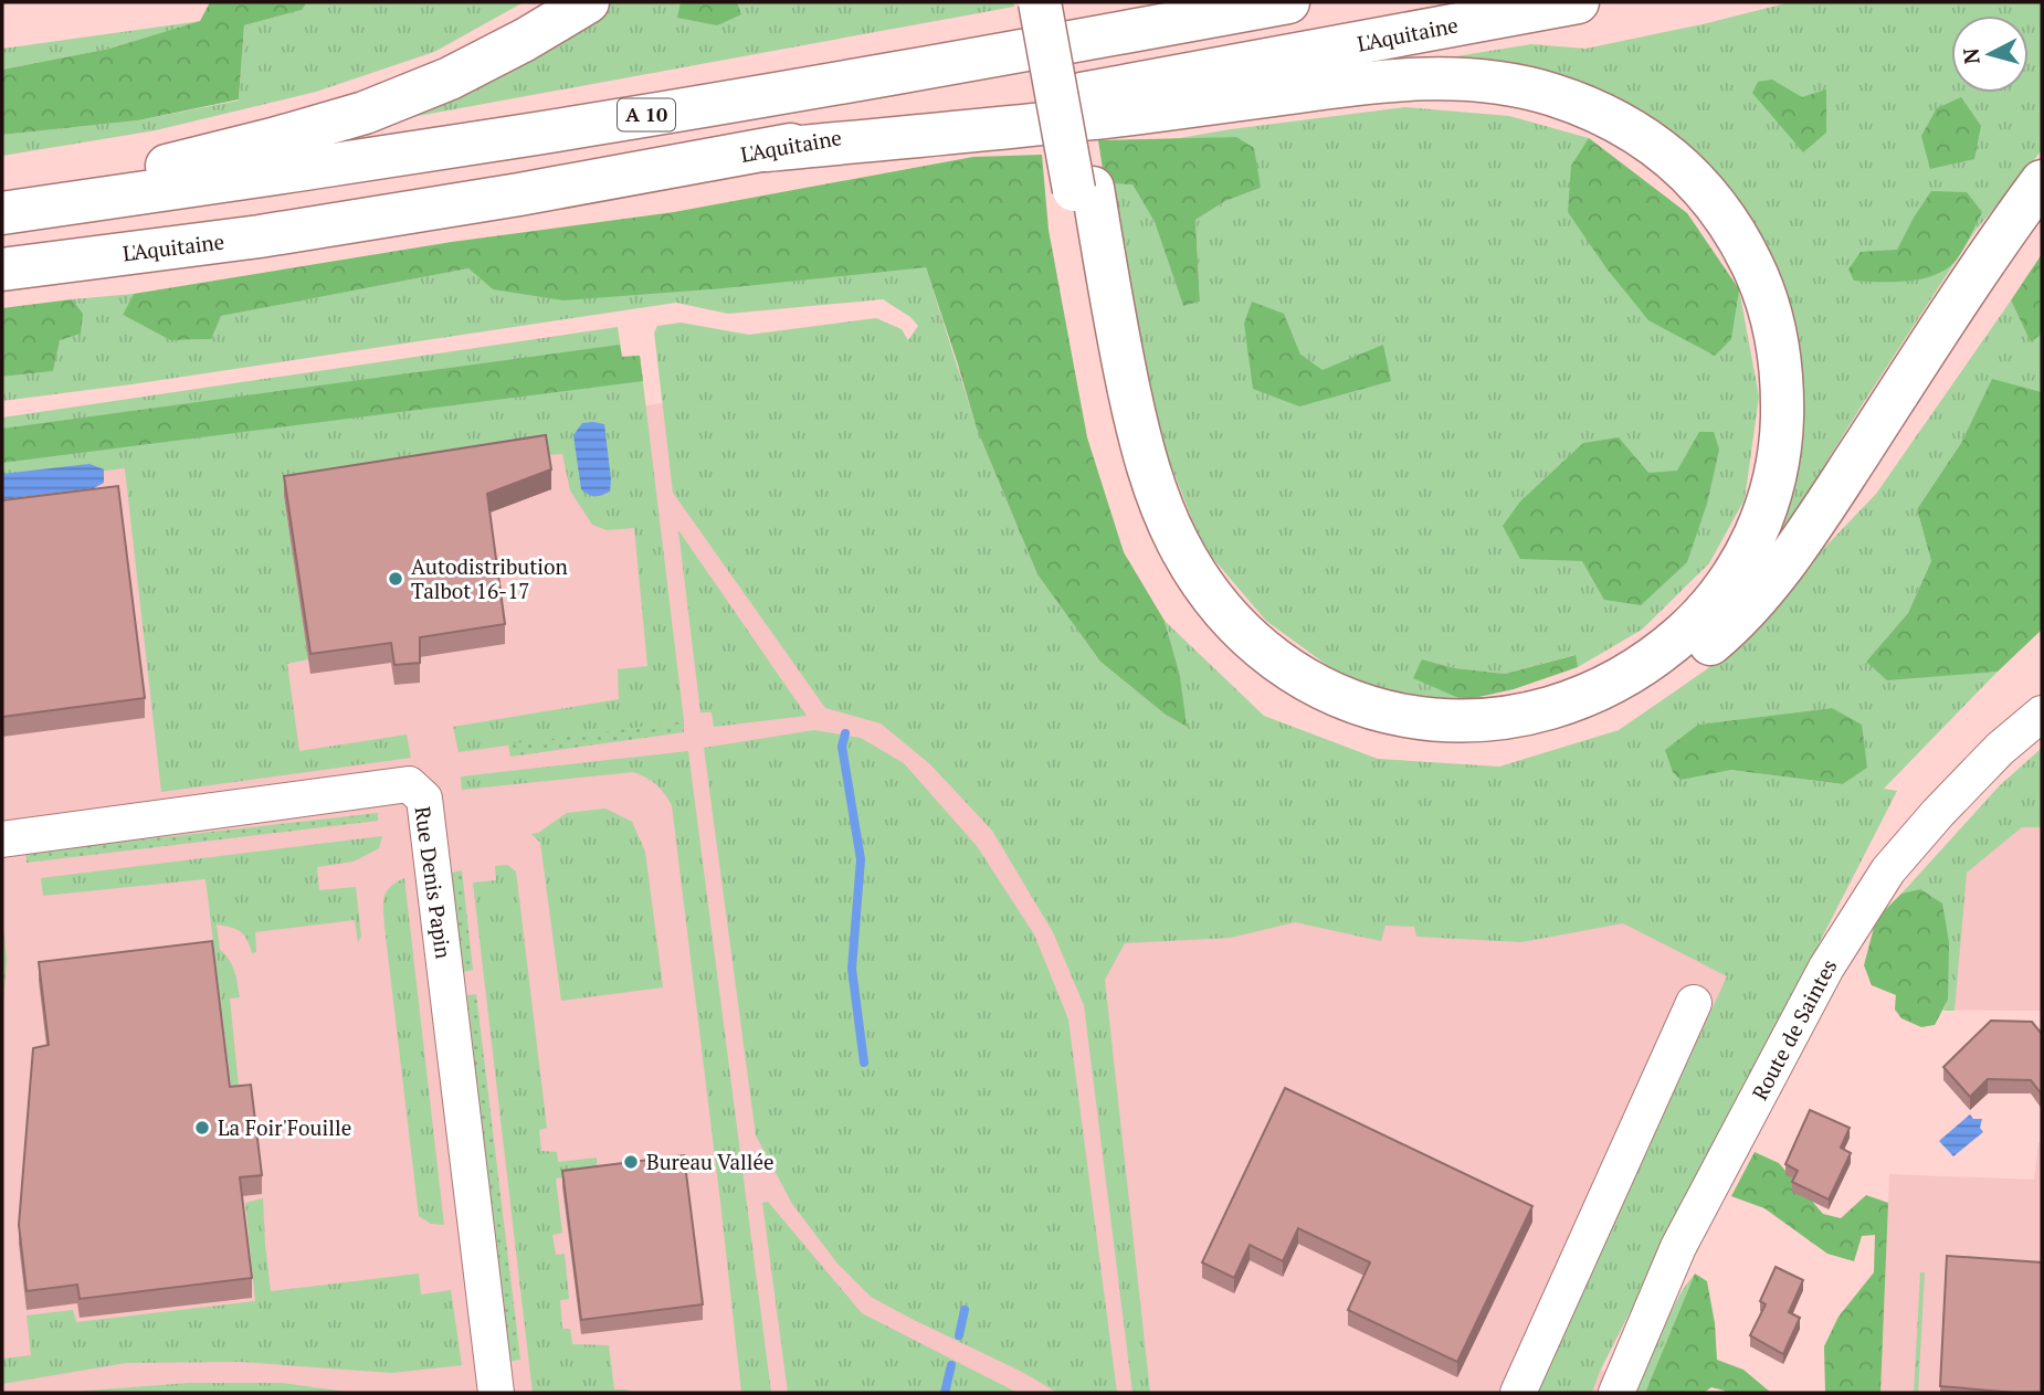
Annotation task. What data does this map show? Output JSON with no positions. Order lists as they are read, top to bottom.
{
  "streets": {
    "highway": ["L'Aquitaine", "A 10"],
    "street": ["Rue Denis Papin", "Route de Saintes"]
  },
  "places": ["Autodistribution Talbot 16-17", "La Foir'Fouille", "Bureau Vallée"],
  "north": "left"
}
